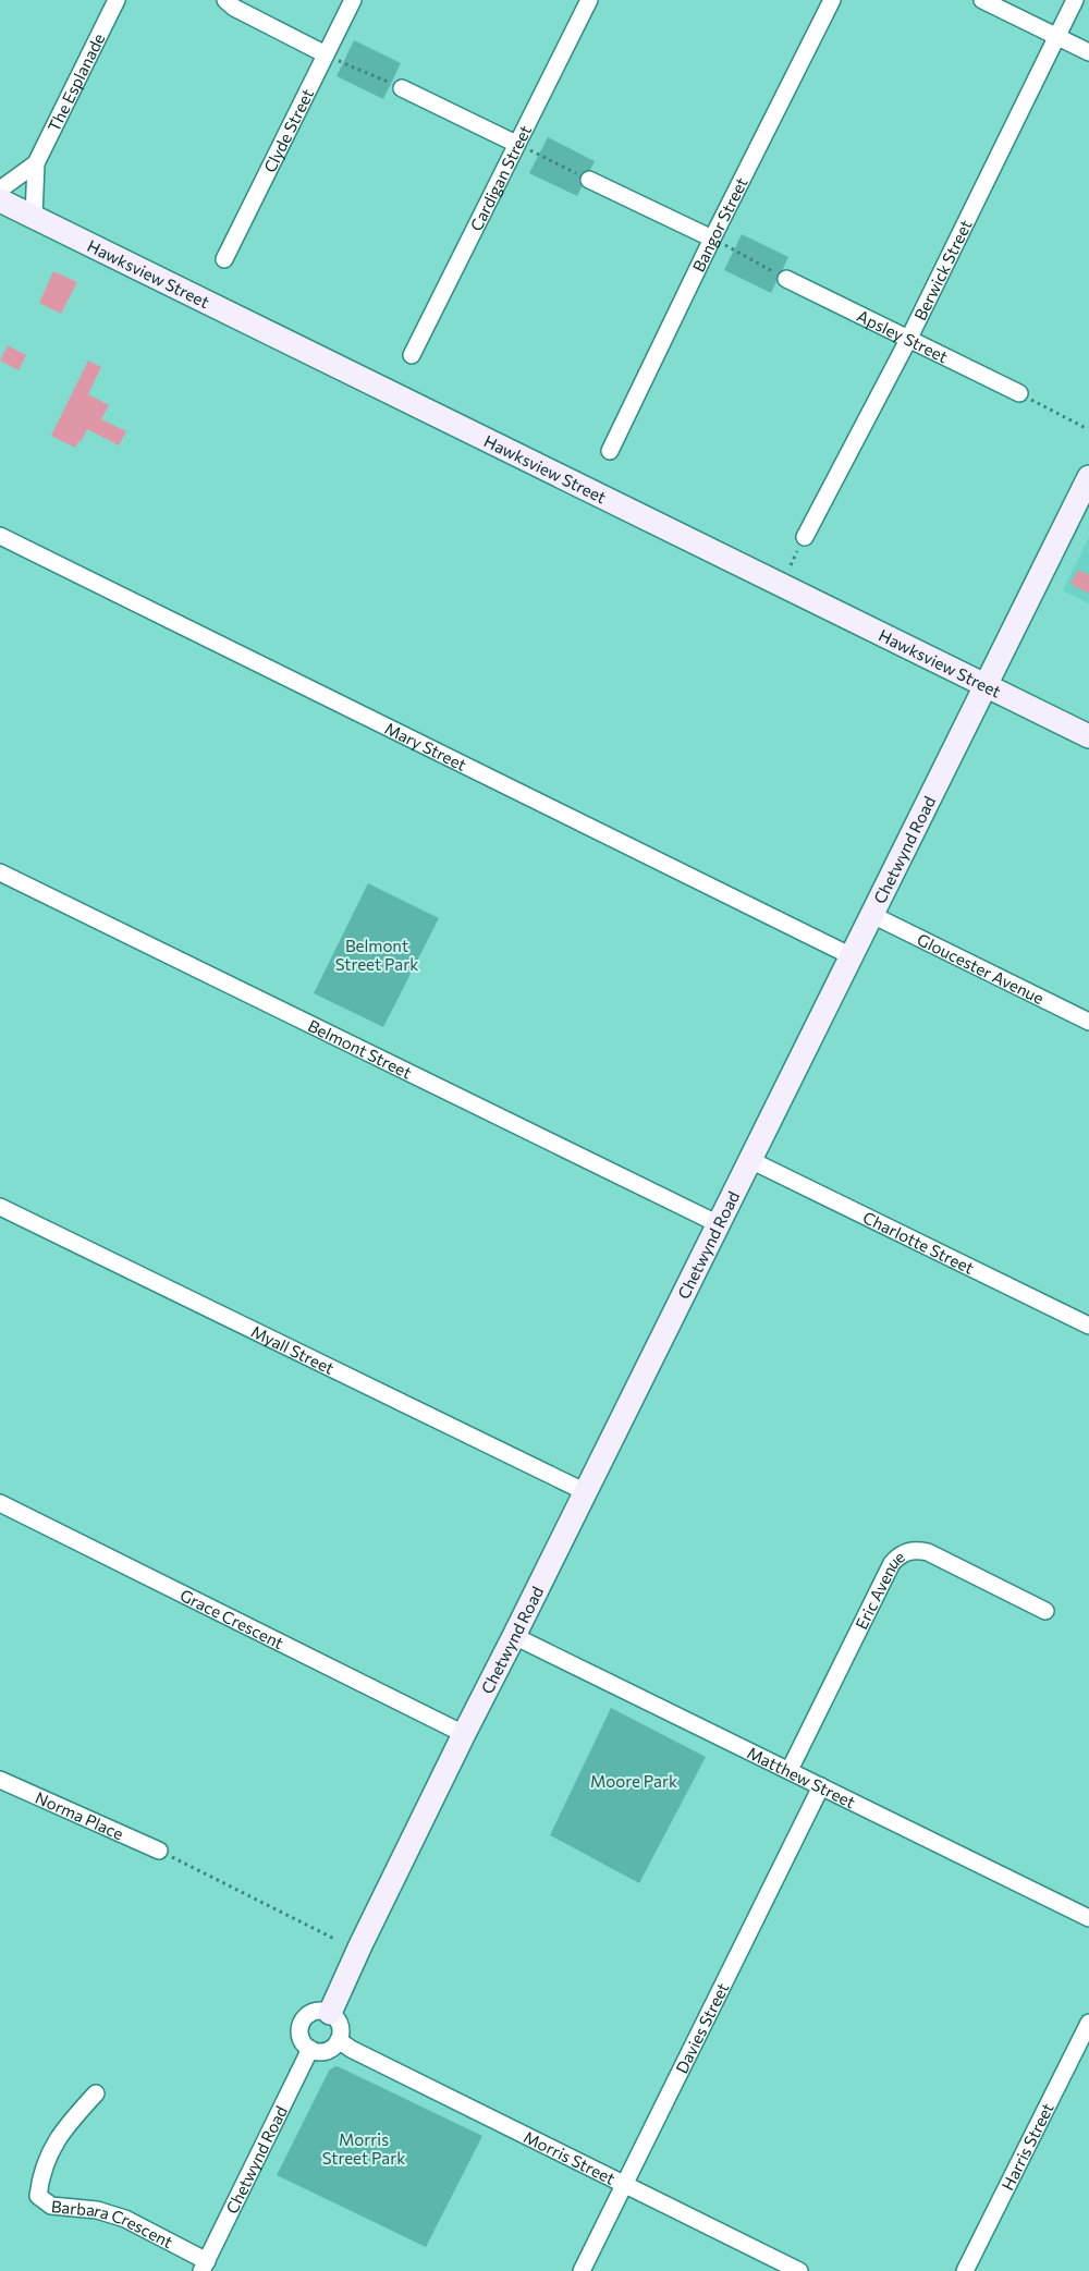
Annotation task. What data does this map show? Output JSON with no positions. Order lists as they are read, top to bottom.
{
  "streets": {
    "street": [
      "The Esplanade",
      "Clyde Street",
      "Cardigan Street",
      "Bangor Street",
      "Berwick Street",
      "Hawksview Street",
      "Apsley Street",
      "Mary Street",
      "Chetwynd Road",
      "Gloucester Avenue",
      "Belmont Street",
      "Charlotte Street",
      "Myall Street",
      "Eric Avenue",
      "Grace Crescent",
      "Matthew Street",
      "Norma Place",
      "Davies Street",
      "Harris Street",
      "Morris Street",
      "Barbara Crescent"
    ]
  },
  "crossings": [
    ["The Esplanade", "Hawksview Street"],
    ["Berwick Street", "Apsley Street"],
    ["Hawksview Street", "Chetwynd Road"],
    ["Mary Street", "Chetwynd Road"],
    ["Chetwynd Road", "Gloucester Avenue"],
    ["Chetwynd Road", "Belmont Street"],
    ["Chetwynd Road", "Charlotte Street"],
    ["Chetwynd Road", "Myall Street"],
    ["Chetwynd Road", "Grace Crescent"],
    ["Chetwynd Road", "Matthew Street"],
    ["Chetwynd Road", "Morris Street"],
    ["Chetwynd Road", "Barbara Crescent"],
    ["Eric Avenue", "Matthew Street"],
    ["Matthew Street", "Davies Street"],
    ["Davies Street", "Morris Street"]
  ],
  "parks": ["Belmont Street Park", "Moore Park", "Morris Street Park"]
}
